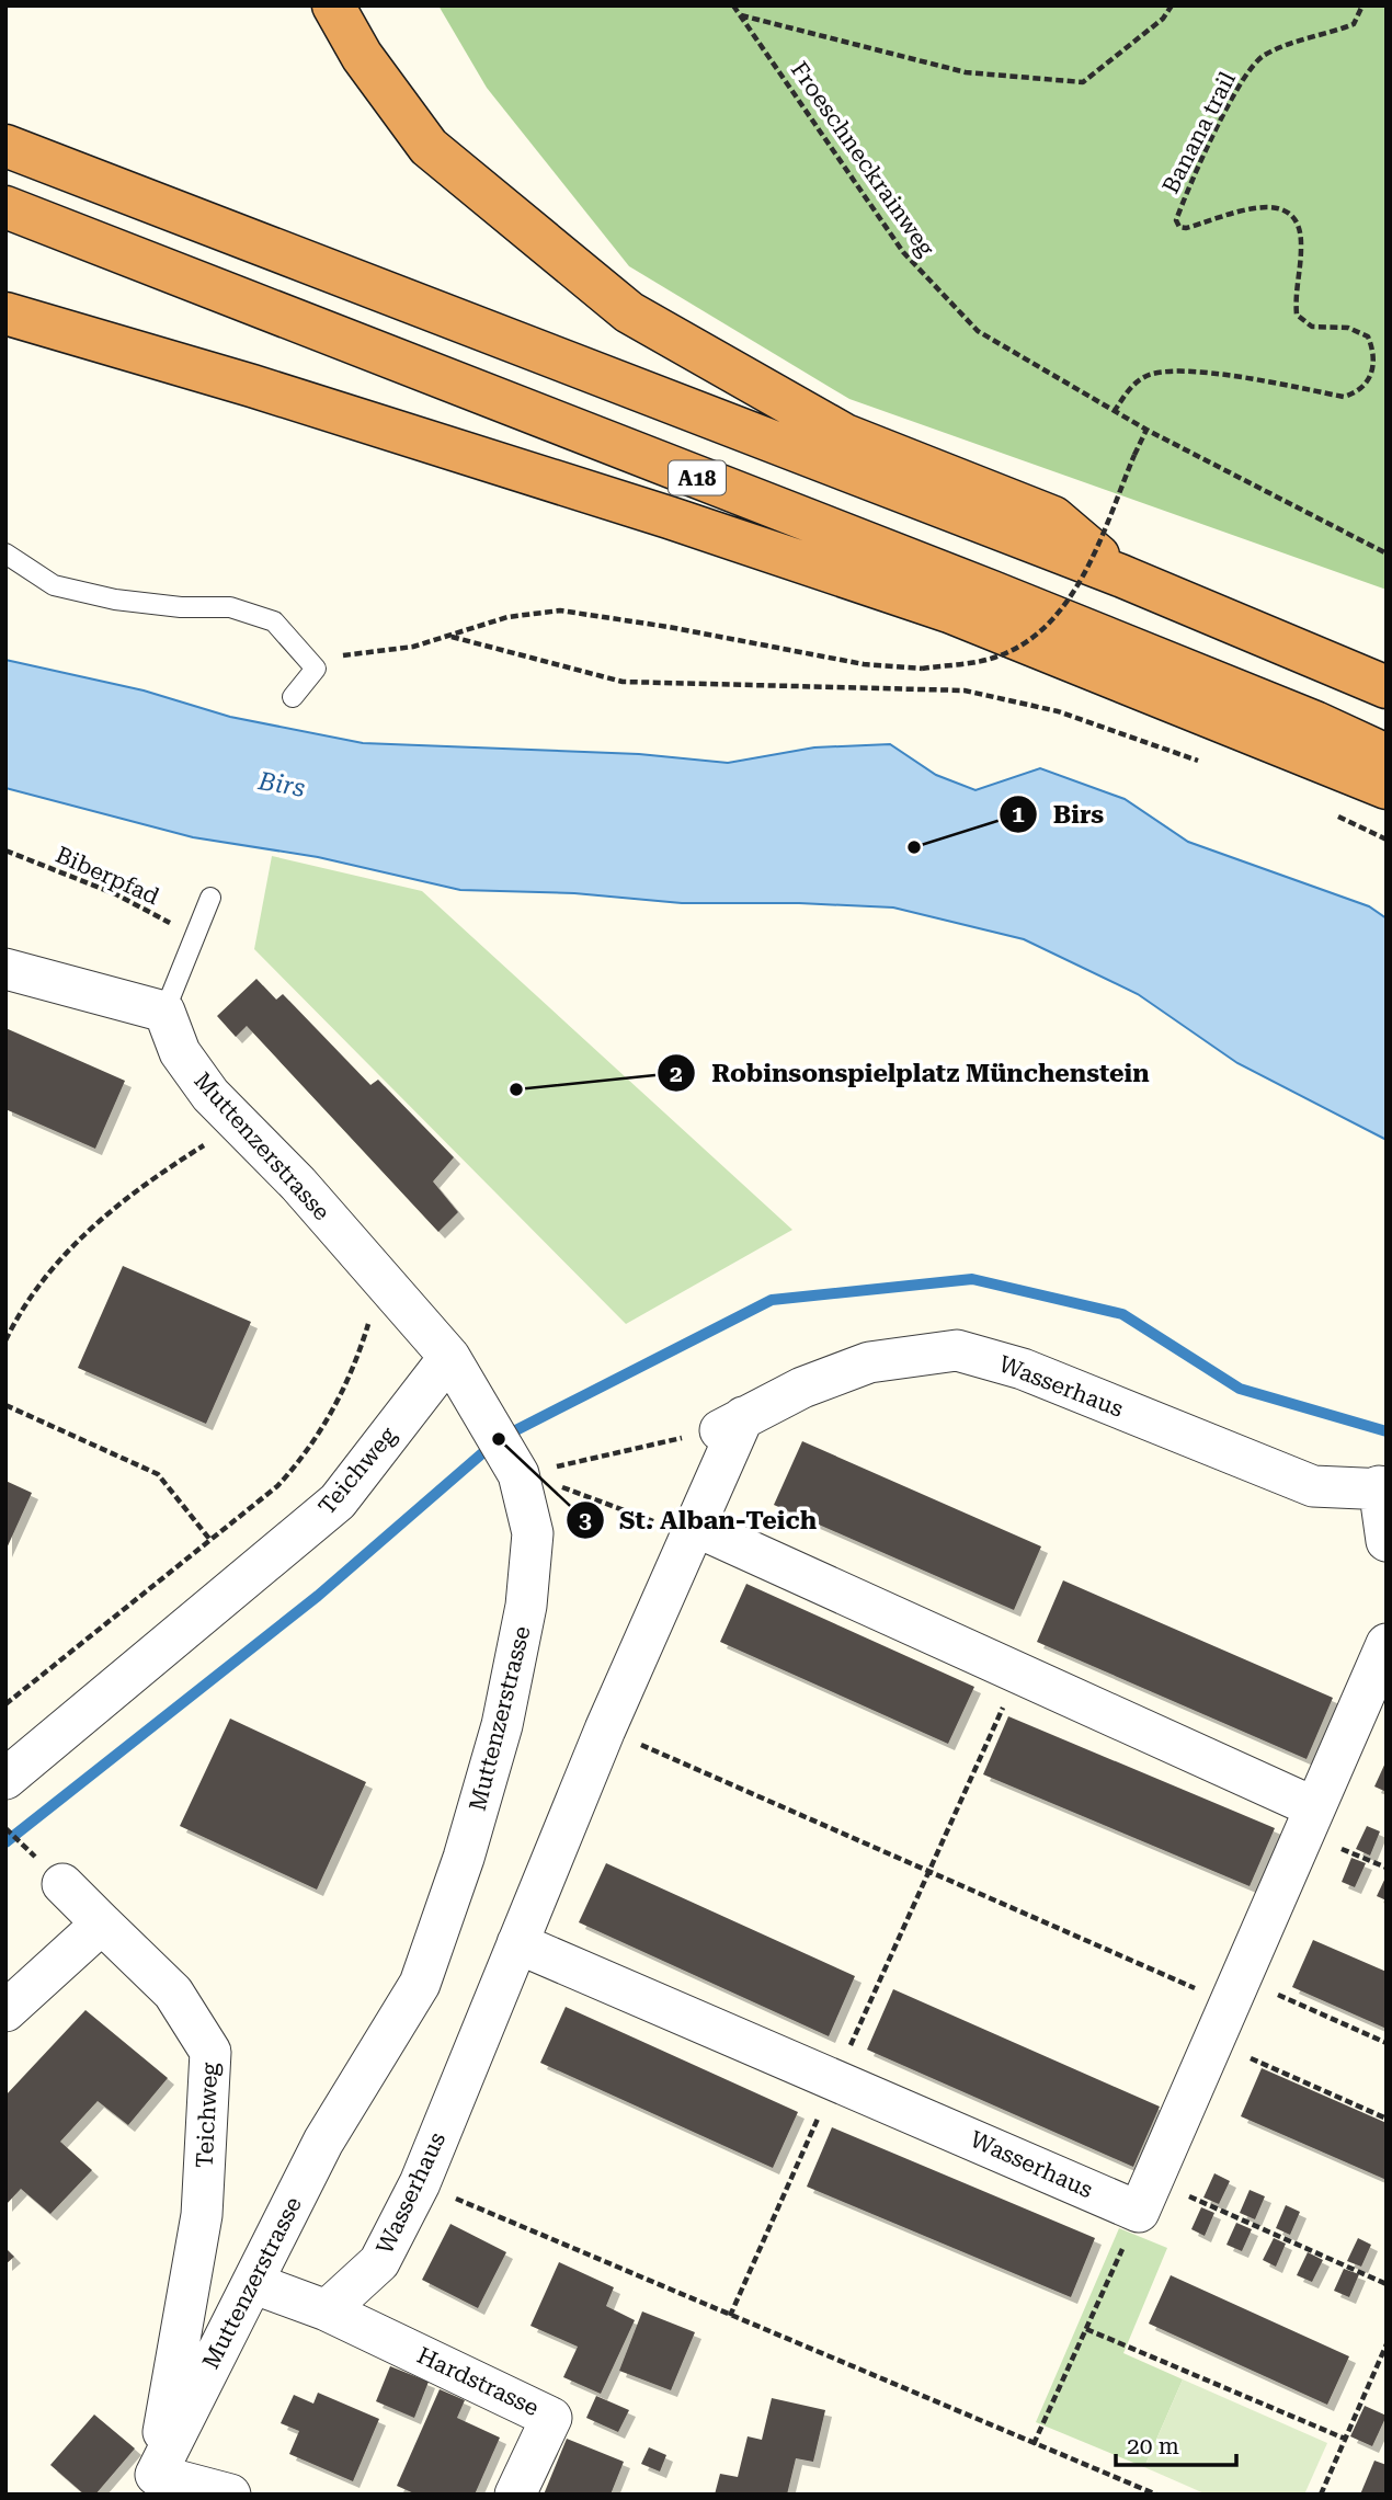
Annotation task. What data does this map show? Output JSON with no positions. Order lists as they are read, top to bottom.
{
  "streets": {
    "highway": ["A18"],
    "street": [
      "Muttenzerstrasse",
      "Wasserhaus",
      "Teichweg",
      "Hardstrasse"
    ],
    "path": ["Banana trail", "Froeschneckrainweg", "Biberpfad"]
  },
  "crossings": [
    ["Banana trail", "Froeschneckrainweg"],
    ["Muttenzerstrasse", "Teichweg"],
    ["Wasserhaus", "Hardstrasse"]
  ],
  "water": ["Birs"],
  "places": ["Birs", "Robinsonspielplatz Münchenstein", "St. Alban-Teich"],
  "scale_bar": "20 m"
}
